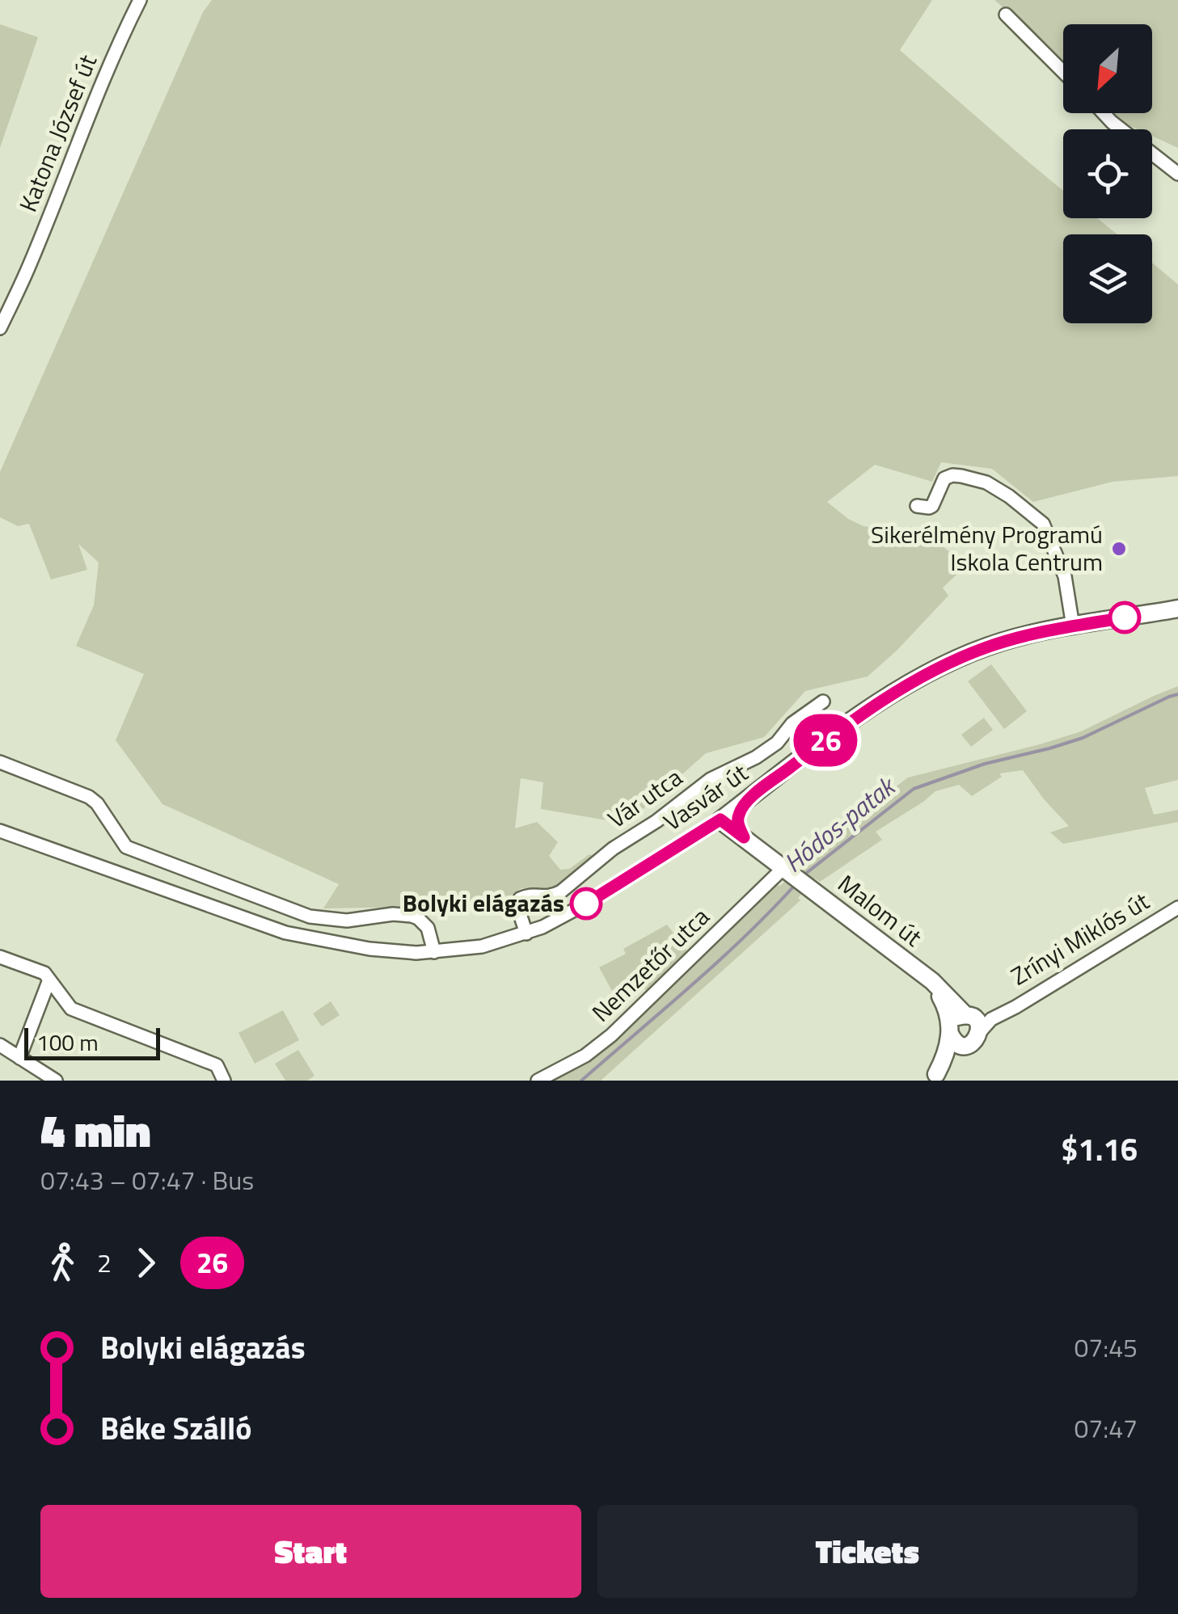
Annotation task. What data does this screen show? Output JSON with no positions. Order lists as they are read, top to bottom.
{
  "streets": {
    "main road": ["Vasvár út", "Malom út"],
    "street": [
      "Katona József út",
      "Vár utca",
      "Zrínyi Miklós út",
      "Nemzetőr utca"
    ]
  },
  "crossings": [
    ["Vasvár út", "Vár utca"],
    ["Vasvár út", "Malom út"],
    ["Malom út", "Zrínyi Miklós út"],
    ["Malom út", "Nemzetőr utca"]
  ],
  "water": ["Hódos-patak"],
  "places": ["Sikerélmény Programú Iskola Centrum", "Bolyki elágazás"],
  "lines": ["bus line 26"],
  "scale_bar": "100 m",
  "north": "bottom left",
  "page": {
    "on_map": "26",
    "scale": "100 m",
    "heading": ["4 min", "07:43 – 07:47 · Bus", "$1.16"],
    "legs": ["2", "26"],
    "list": [
      {
        "name": "Bolyki elágazás",
        "value": "07:45"
      },
      {
        "name": "Béke Szálló",
        "value": "07:47"
      }
    ],
    "buttons": ["Start", "Tickets"]
  }
}
